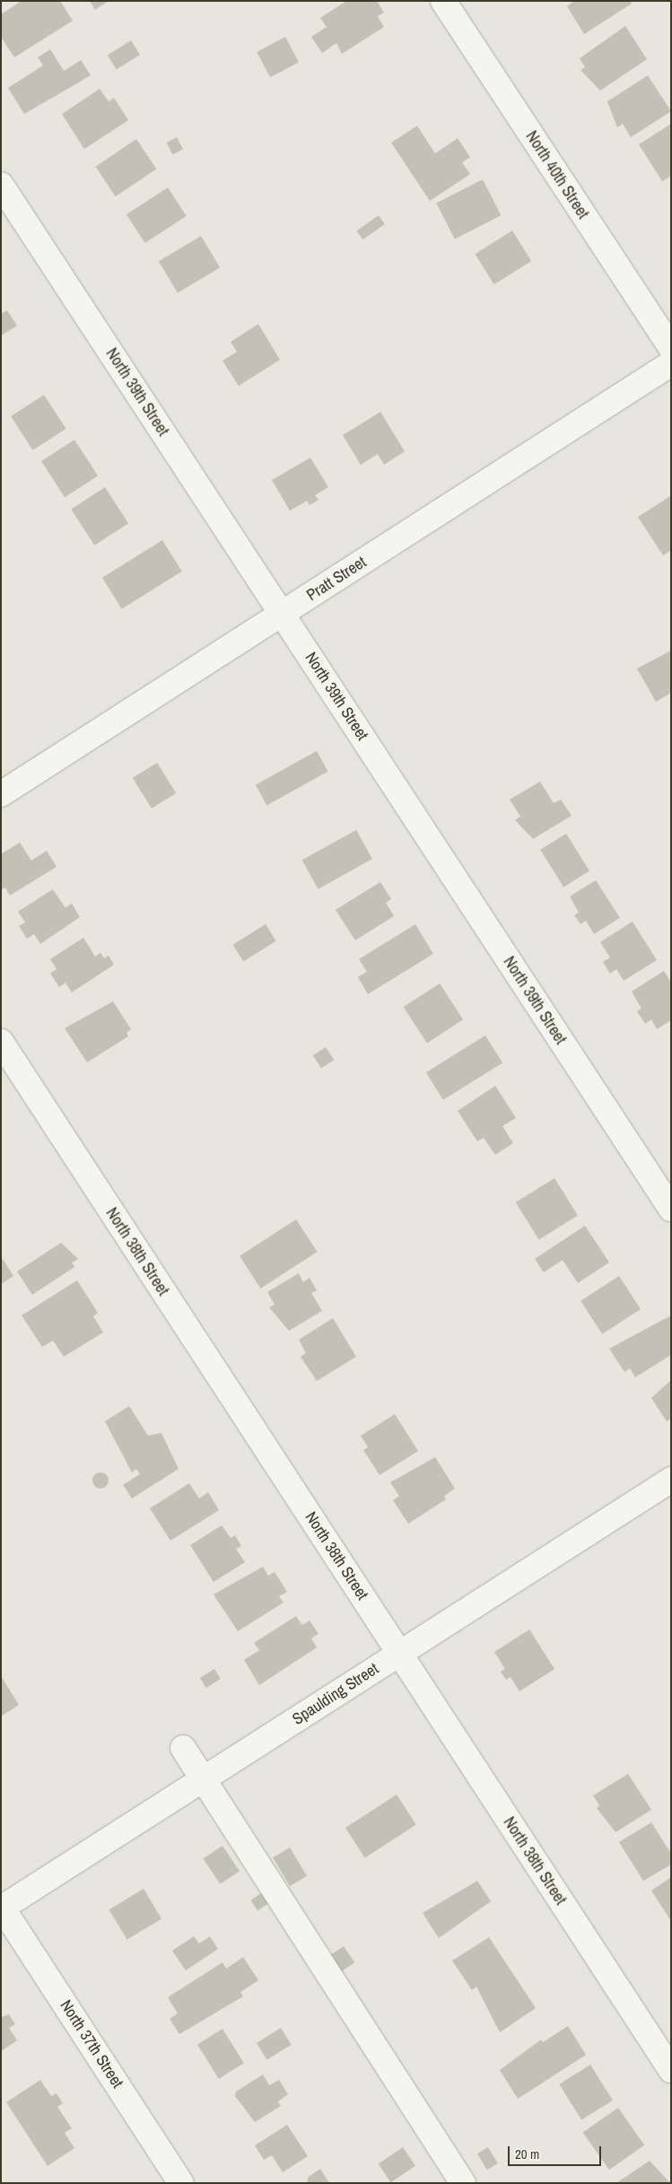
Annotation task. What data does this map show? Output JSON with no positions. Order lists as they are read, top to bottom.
{
  "streets": {
    "street": [
      "North 40th Street",
      "North 39th Street",
      "Pratt Street",
      "North 38th Street",
      "Spaulding Street",
      "North 37th Street"
    ]
  },
  "crossings": [
    ["North 39th Street", "Pratt Street"],
    ["North 38th Street", "Spaulding Street"],
    ["Spaulding Street", "North 37th Street"]
  ],
  "scale_bar": "20 m"
}
